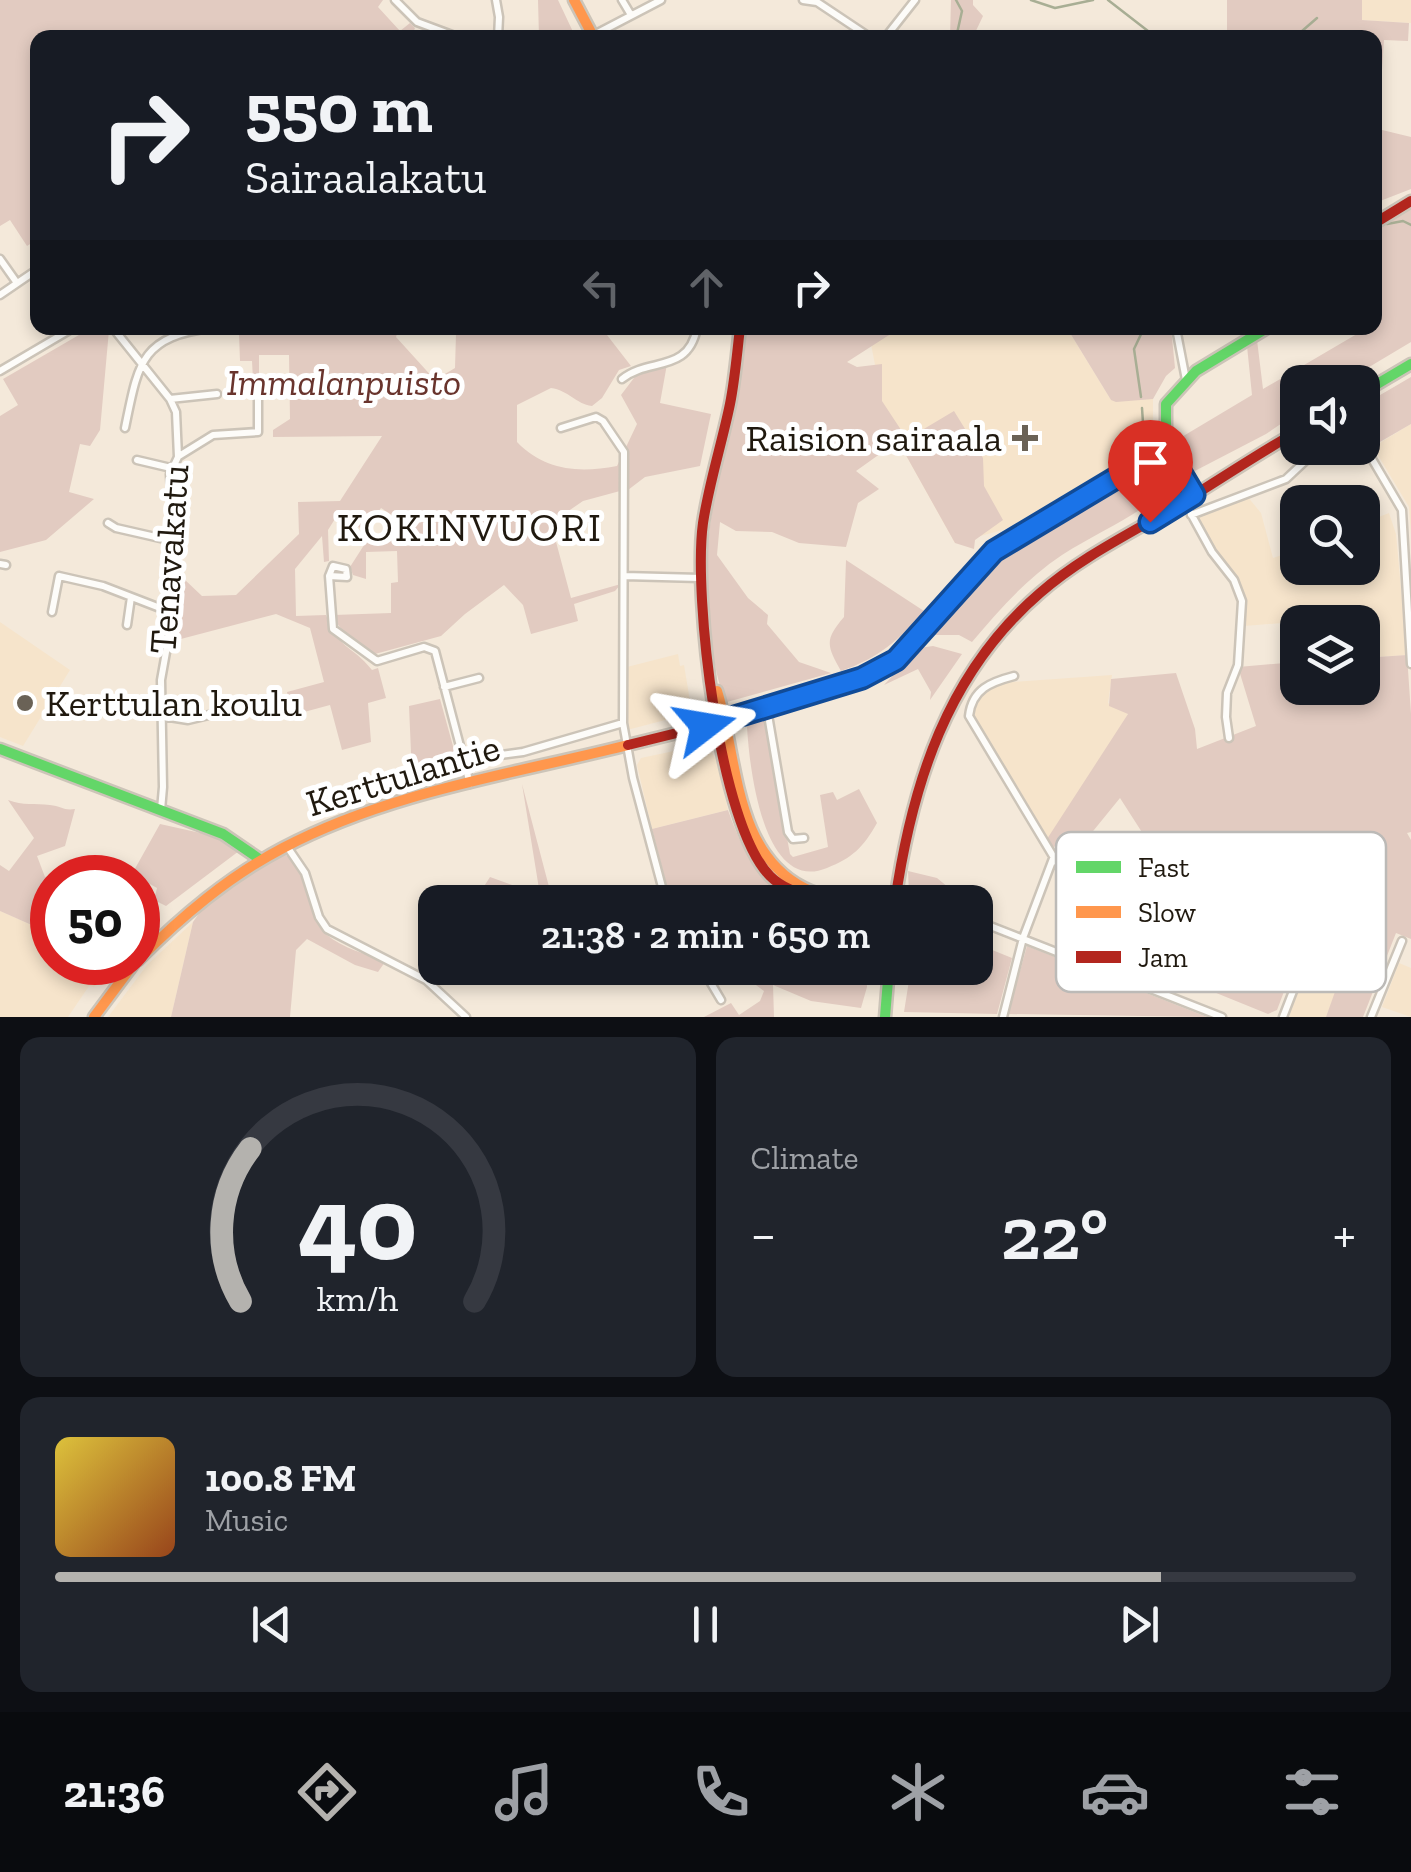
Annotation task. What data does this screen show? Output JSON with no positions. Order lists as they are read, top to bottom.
{
  "streets": {
    "main road": ["Kerttulantie"],
    "street": ["Tenavakatu"]
  },
  "districts": ["KOKINVUORI"],
  "parks": ["Immalanpuisto"],
  "places": {
    "health": ["Raision sairaala"],
    "other": ["Kerttulan koulu"]
  },
  "legend": ["Fast", "Slow", "Jam"],
  "page": {
    "turn": ["550 m", "Sairaalakatu"],
    "limit": "50",
    "trip": "21:38 · 2 min · 650 m",
    "tile": "Climate",
    "heat": ["−", "22°", "+"],
    "song": ["100.8 FM", "Music"],
    "tabs": "21:36",
    "gauge": ["40", "km/h"]
  }
}
